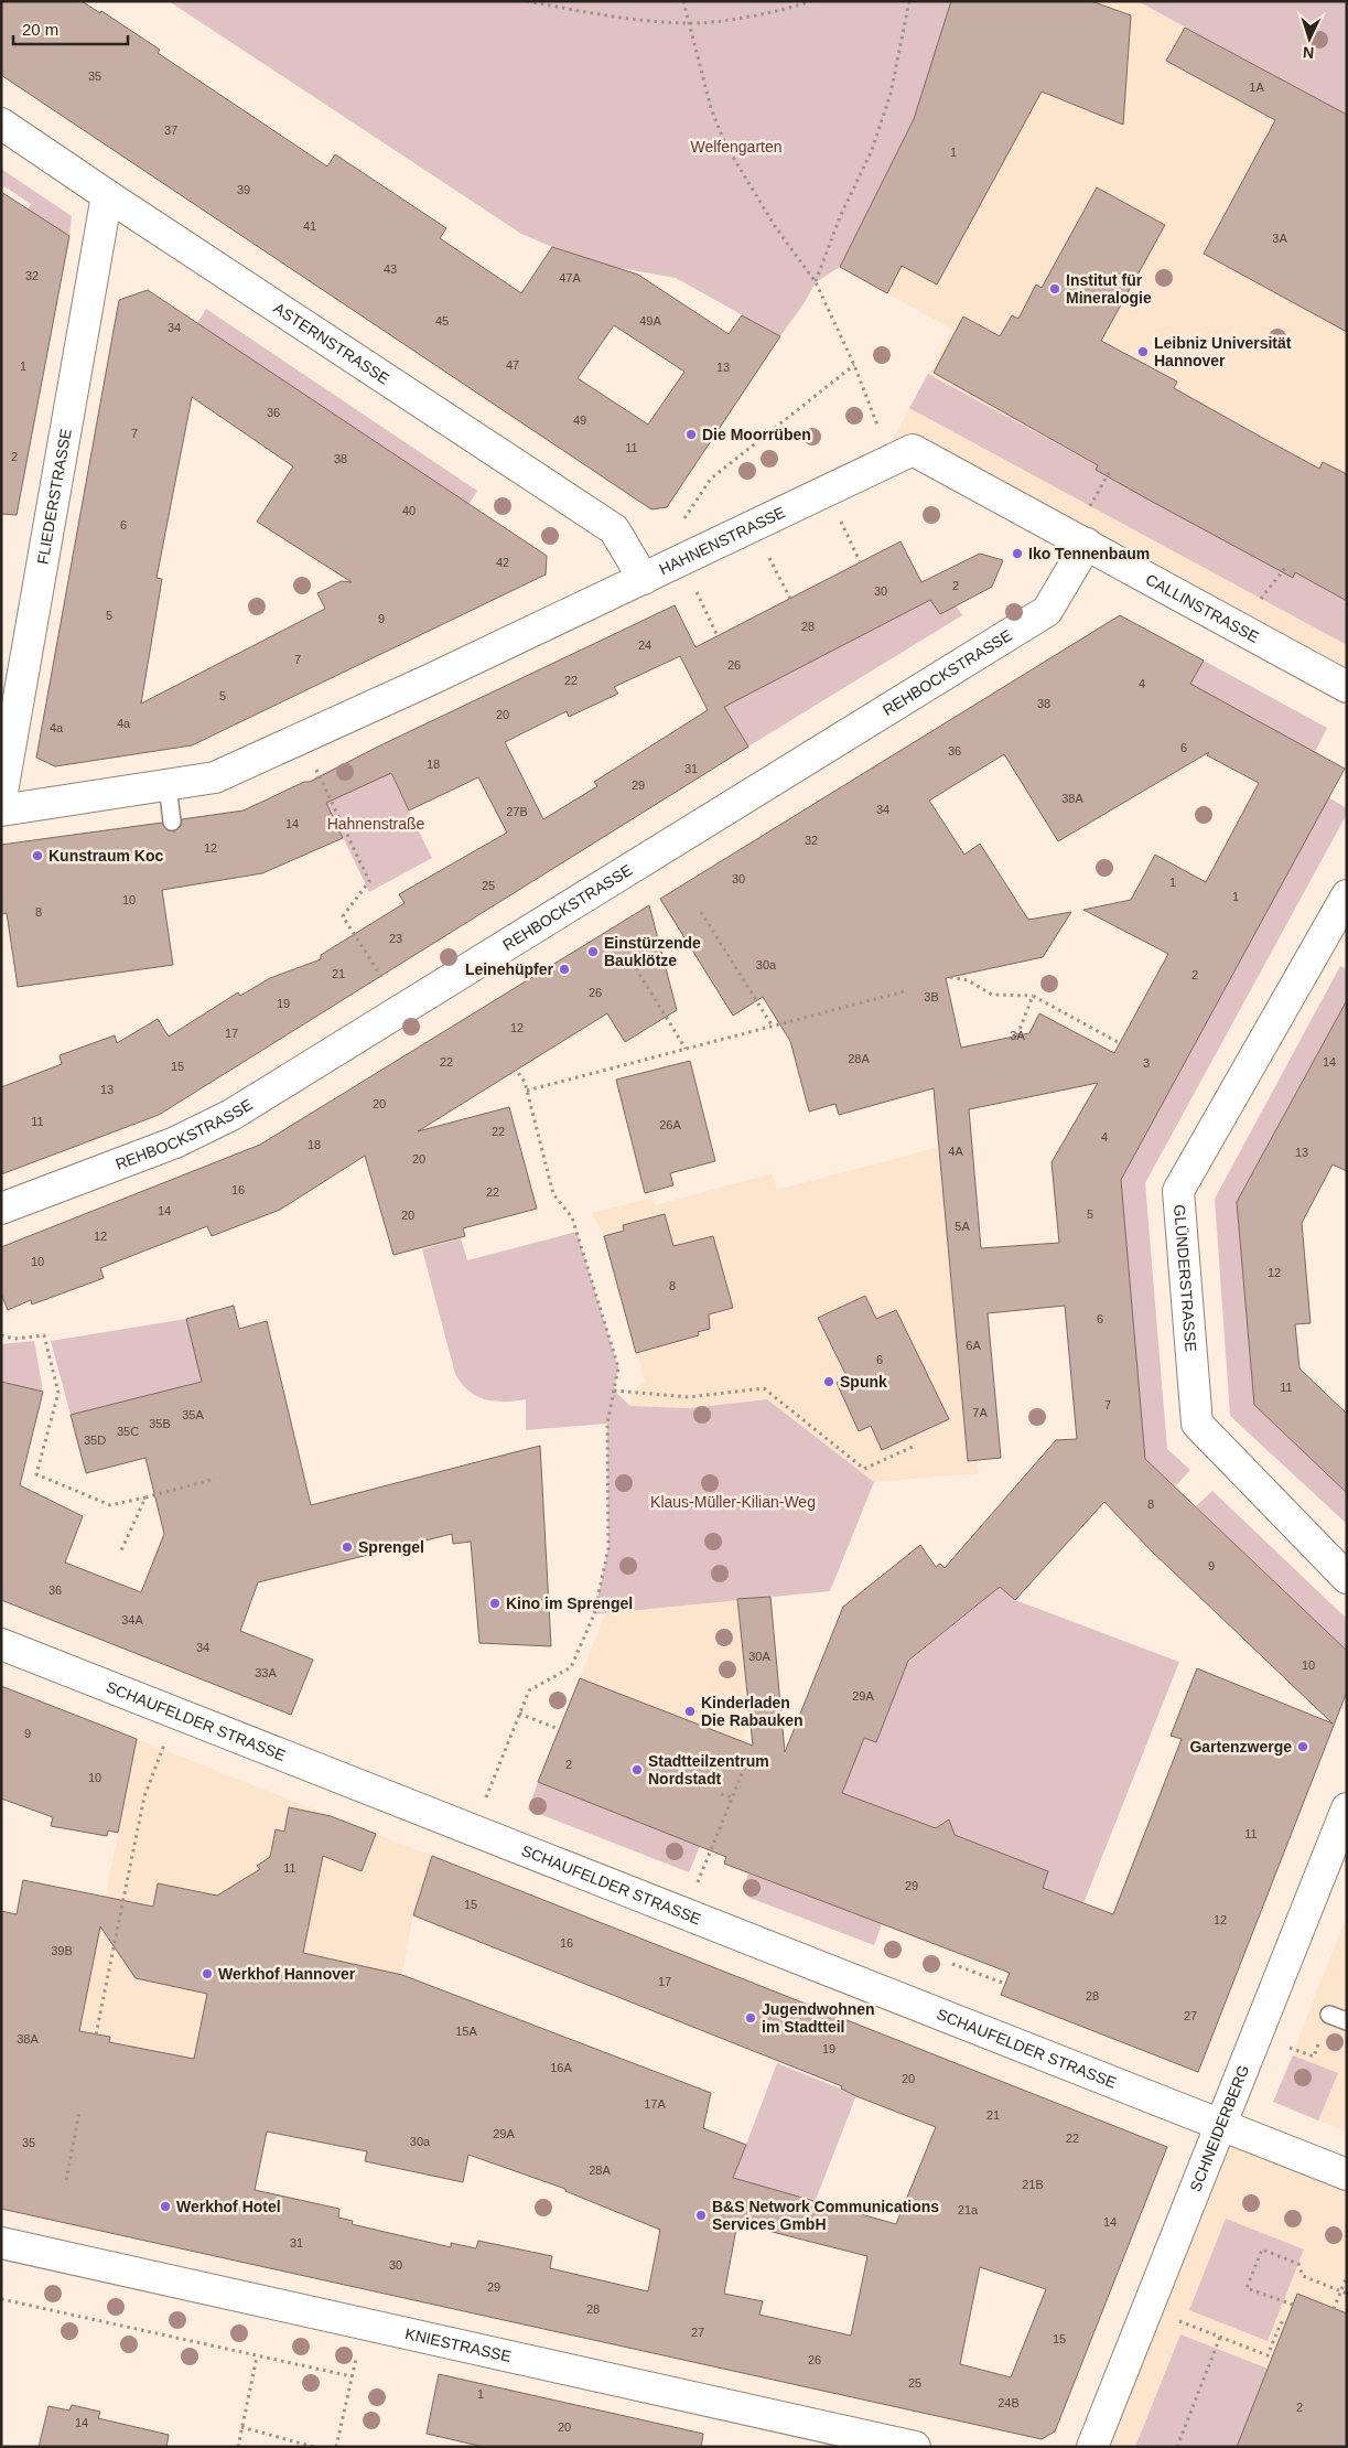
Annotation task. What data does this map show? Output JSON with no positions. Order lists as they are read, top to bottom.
{
  "streets": {
    "street": [
      "ASTERNSTRASSE",
      "FLIEDERSTRASSE",
      "HAHNENSTRASSE",
      "CALLINSTRASSE",
      "REHBOCKSTRASSE",
      "GLÜNDERSTRASSE",
      "SCHAUFELDER STRASSE",
      "SCHNEIDERBERG",
      "KNIESTRASSE"
    ]
  },
  "crossings": [
    ["ASTERNSTRASSE", "FLIEDERSTRASSE"],
    ["ASTERNSTRASSE", "HAHNENSTRASSE"],
    ["HAHNENSTRASSE", "CALLINSTRASSE"],
    ["CALLINSTRASSE", "REHBOCKSTRASSE"],
    ["SCHAUFELDER STRASSE", "SCHNEIDERBERG"]
  ],
  "parks": ["Welfengarten", "Hahnenstraße", "Klaus-Müller-Kilian-Weg"],
  "places": [
    "Institut für Mineralogie",
    "Leibniz Universität Hannover",
    "Die Moorrüben",
    "Iko Tennenbaum",
    "Kunstraum Koc",
    "Einstürzende Bauklötze",
    "Leinehüpfer",
    "Spunk",
    "Sprengel",
    "Kino im Sprengel",
    "Kinderladen Die Rabauken",
    "Gartenzwerge",
    "Stadtteilzentrum Nordstadt",
    "Werkhof Hannover",
    "Jugendwohnen im Stadtteil",
    "Werkhof Hotel",
    "B&S Network Communications Services GmbH"
  ],
  "house_numbers": [
    "35",
    "1A",
    "37",
    "1",
    "39",
    "41",
    "3A",
    "43",
    "32",
    "47A",
    "45",
    "49A",
    "34",
    "47",
    "1",
    "13",
    "36",
    "49",
    "7",
    "11",
    "2",
    "38",
    "40",
    "6",
    "42",
    "2",
    "30",
    "5",
    "9",
    "28",
    "24",
    "7",
    "26",
    "22",
    "4",
    "5",
    "38",
    "20",
    "4a",
    "4a",
    "6",
    "36",
    "18",
    "31",
    "29",
    "38A",
    "34",
    "27B",
    "14",
    "32",
    "12",
    "30",
    "1",
    "25",
    "1",
    "10",
    "8",
    "23",
    "30a",
    "21",
    "2",
    "26",
    "3B",
    "19",
    "12",
    "17",
    "3A",
    "28A",
    "22",
    "14",
    "3",
    "15",
    "13",
    "20",
    "11",
    "26A",
    "22",
    "4",
    "18",
    "4A",
    "13",
    "20",
    "16",
    "22",
    "14",
    "5",
    "20",
    "5A",
    "12",
    "10",
    "12",
    "8",
    "6",
    "6A",
    "6",
    "11",
    "7",
    "7A",
    "35A",
    "35B",
    "35C",
    "35D",
    "8",
    "9",
    "36",
    "34A",
    "34",
    "30A",
    "10",
    "33A",
    "29A",
    "9",
    "2",
    "10",
    "11",
    "11",
    "29",
    "15",
    "12",
    "16",
    "39B",
    "17",
    "28",
    "27",
    "15A",
    "38A",
    "19",
    "16A",
    "20",
    "17A",
    "21",
    "29A",
    "22",
    "30a",
    "35",
    "28A",
    "21B",
    "21a",
    "14",
    "31",
    "30",
    "29",
    "28",
    "27",
    "15",
    "26",
    "25",
    "1",
    "24B",
    "2",
    "14",
    "20"
  ],
  "scale_bar": "20 m",
  "north": "bottom"
}
